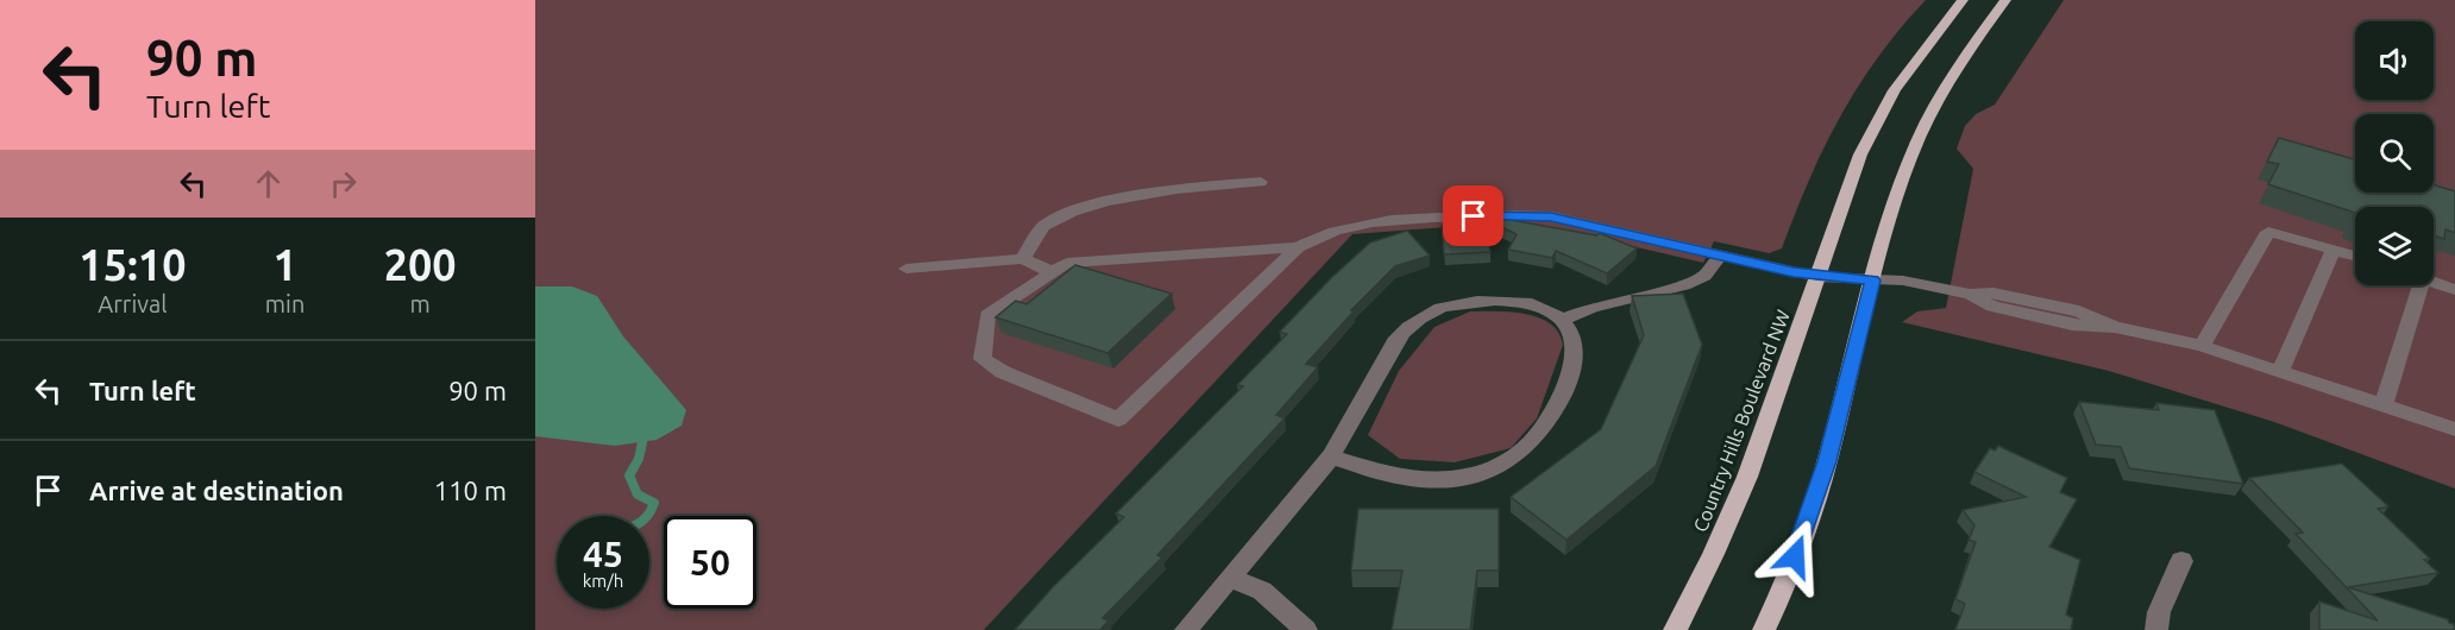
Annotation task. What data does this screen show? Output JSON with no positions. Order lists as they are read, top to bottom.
{
  "streets": {
    "main road": ["Country Hills Boulevard NW"]
  },
  "page": {
    "turn": ["90 m", "Turn left"],
    "eta": [
      "15:10",
      "Arrival",
      "1",
      "min",
      "200",
      "m"
    ],
    "list": [
      {
        "name": "Turn left",
        "value": "90 m"
      },
      {
        "name": "Arrive at destination",
        "value": "110 m"
      }
    ],
    "speed": "45 km/h",
    "limit": "50"
  }
}
